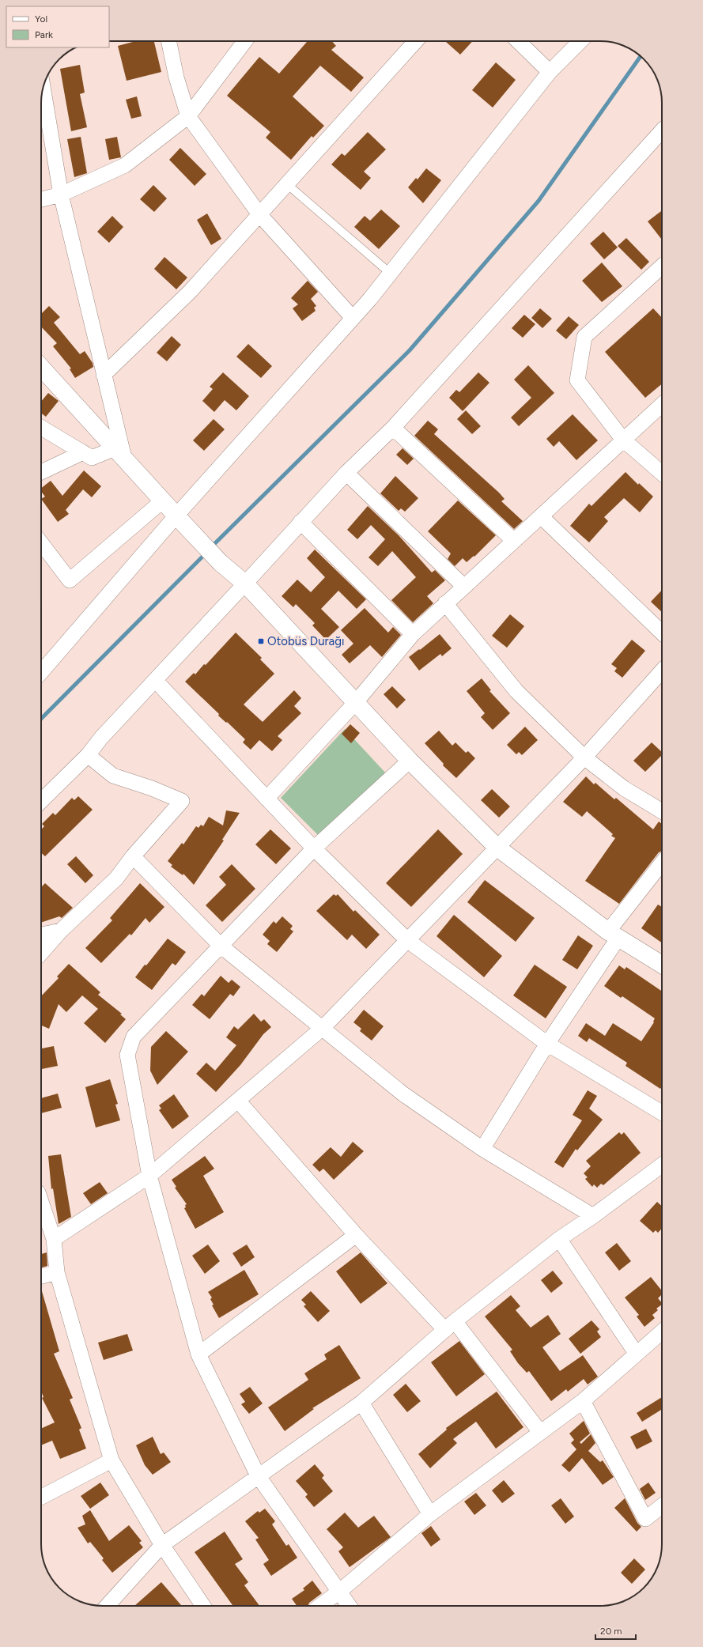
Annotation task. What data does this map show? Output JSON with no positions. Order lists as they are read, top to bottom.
{
  "places": {
    "transit": ["Otobüs Durağı"]
  },
  "legend": ["Yol", "Park"],
  "scale_bar": "20 m"
}
